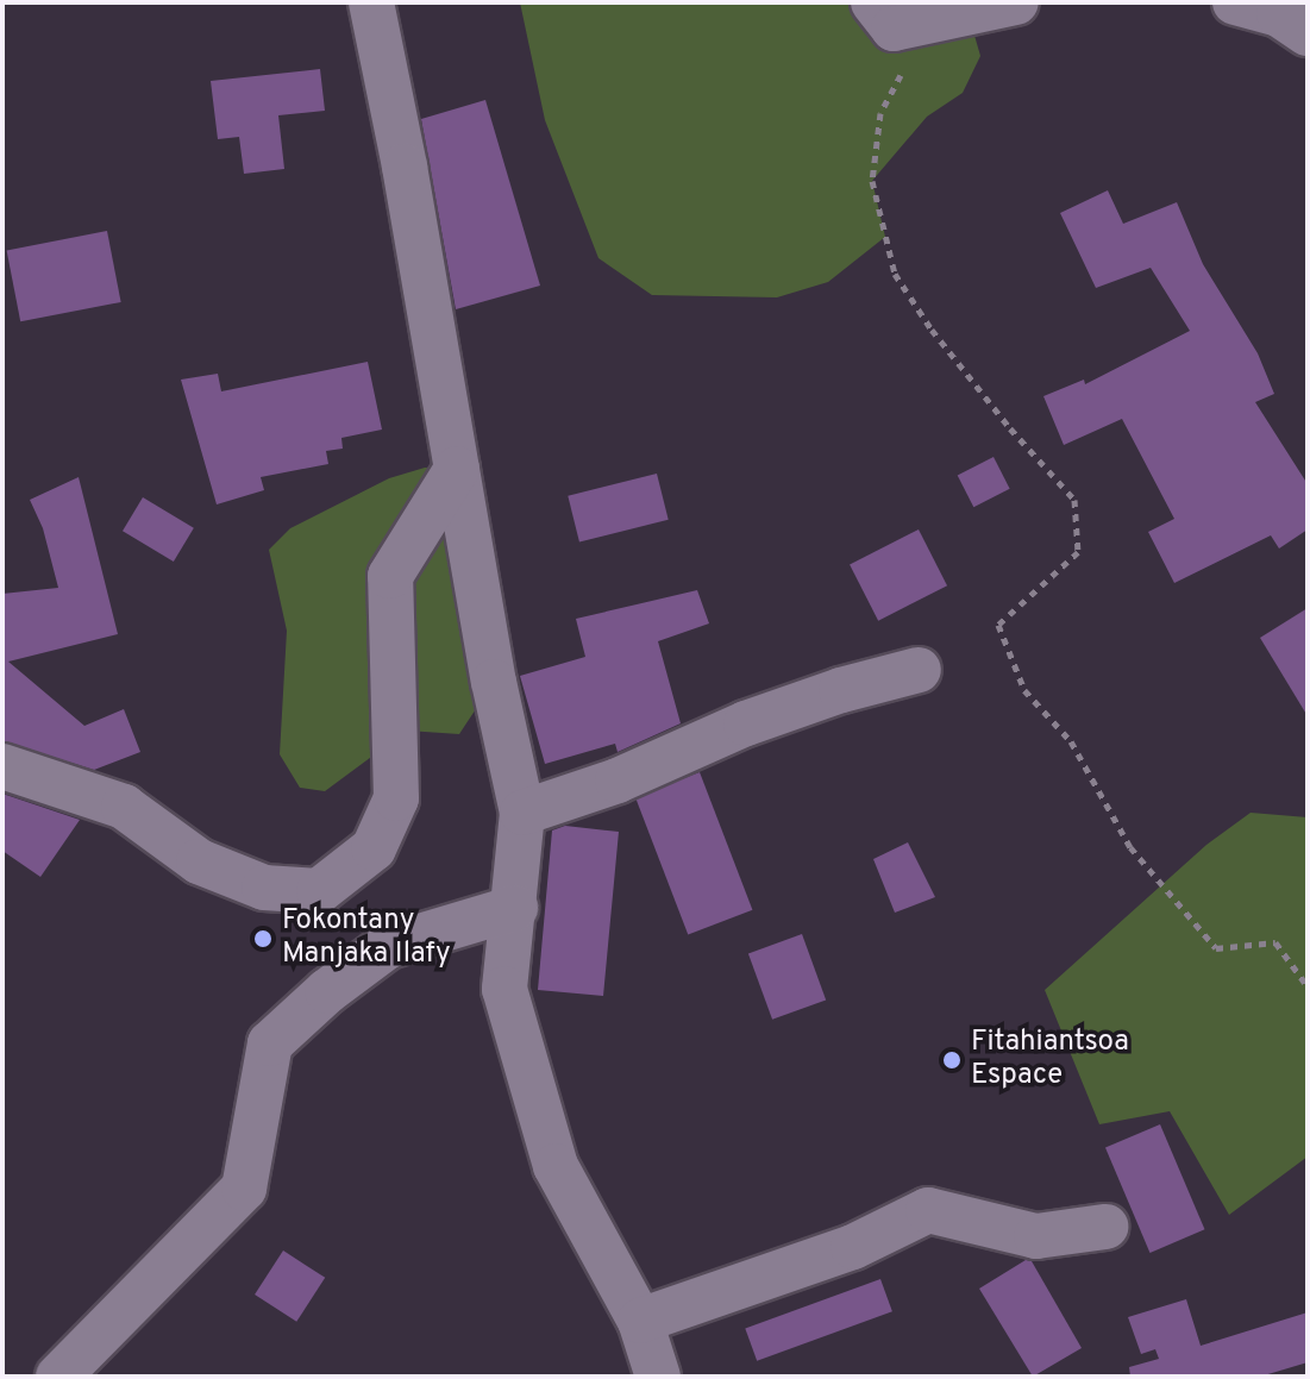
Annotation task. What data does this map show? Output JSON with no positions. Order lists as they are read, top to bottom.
{
  "places": ["Fokontany Manjaka Ilafy", "Fitahiantsoa Espace"]
}
